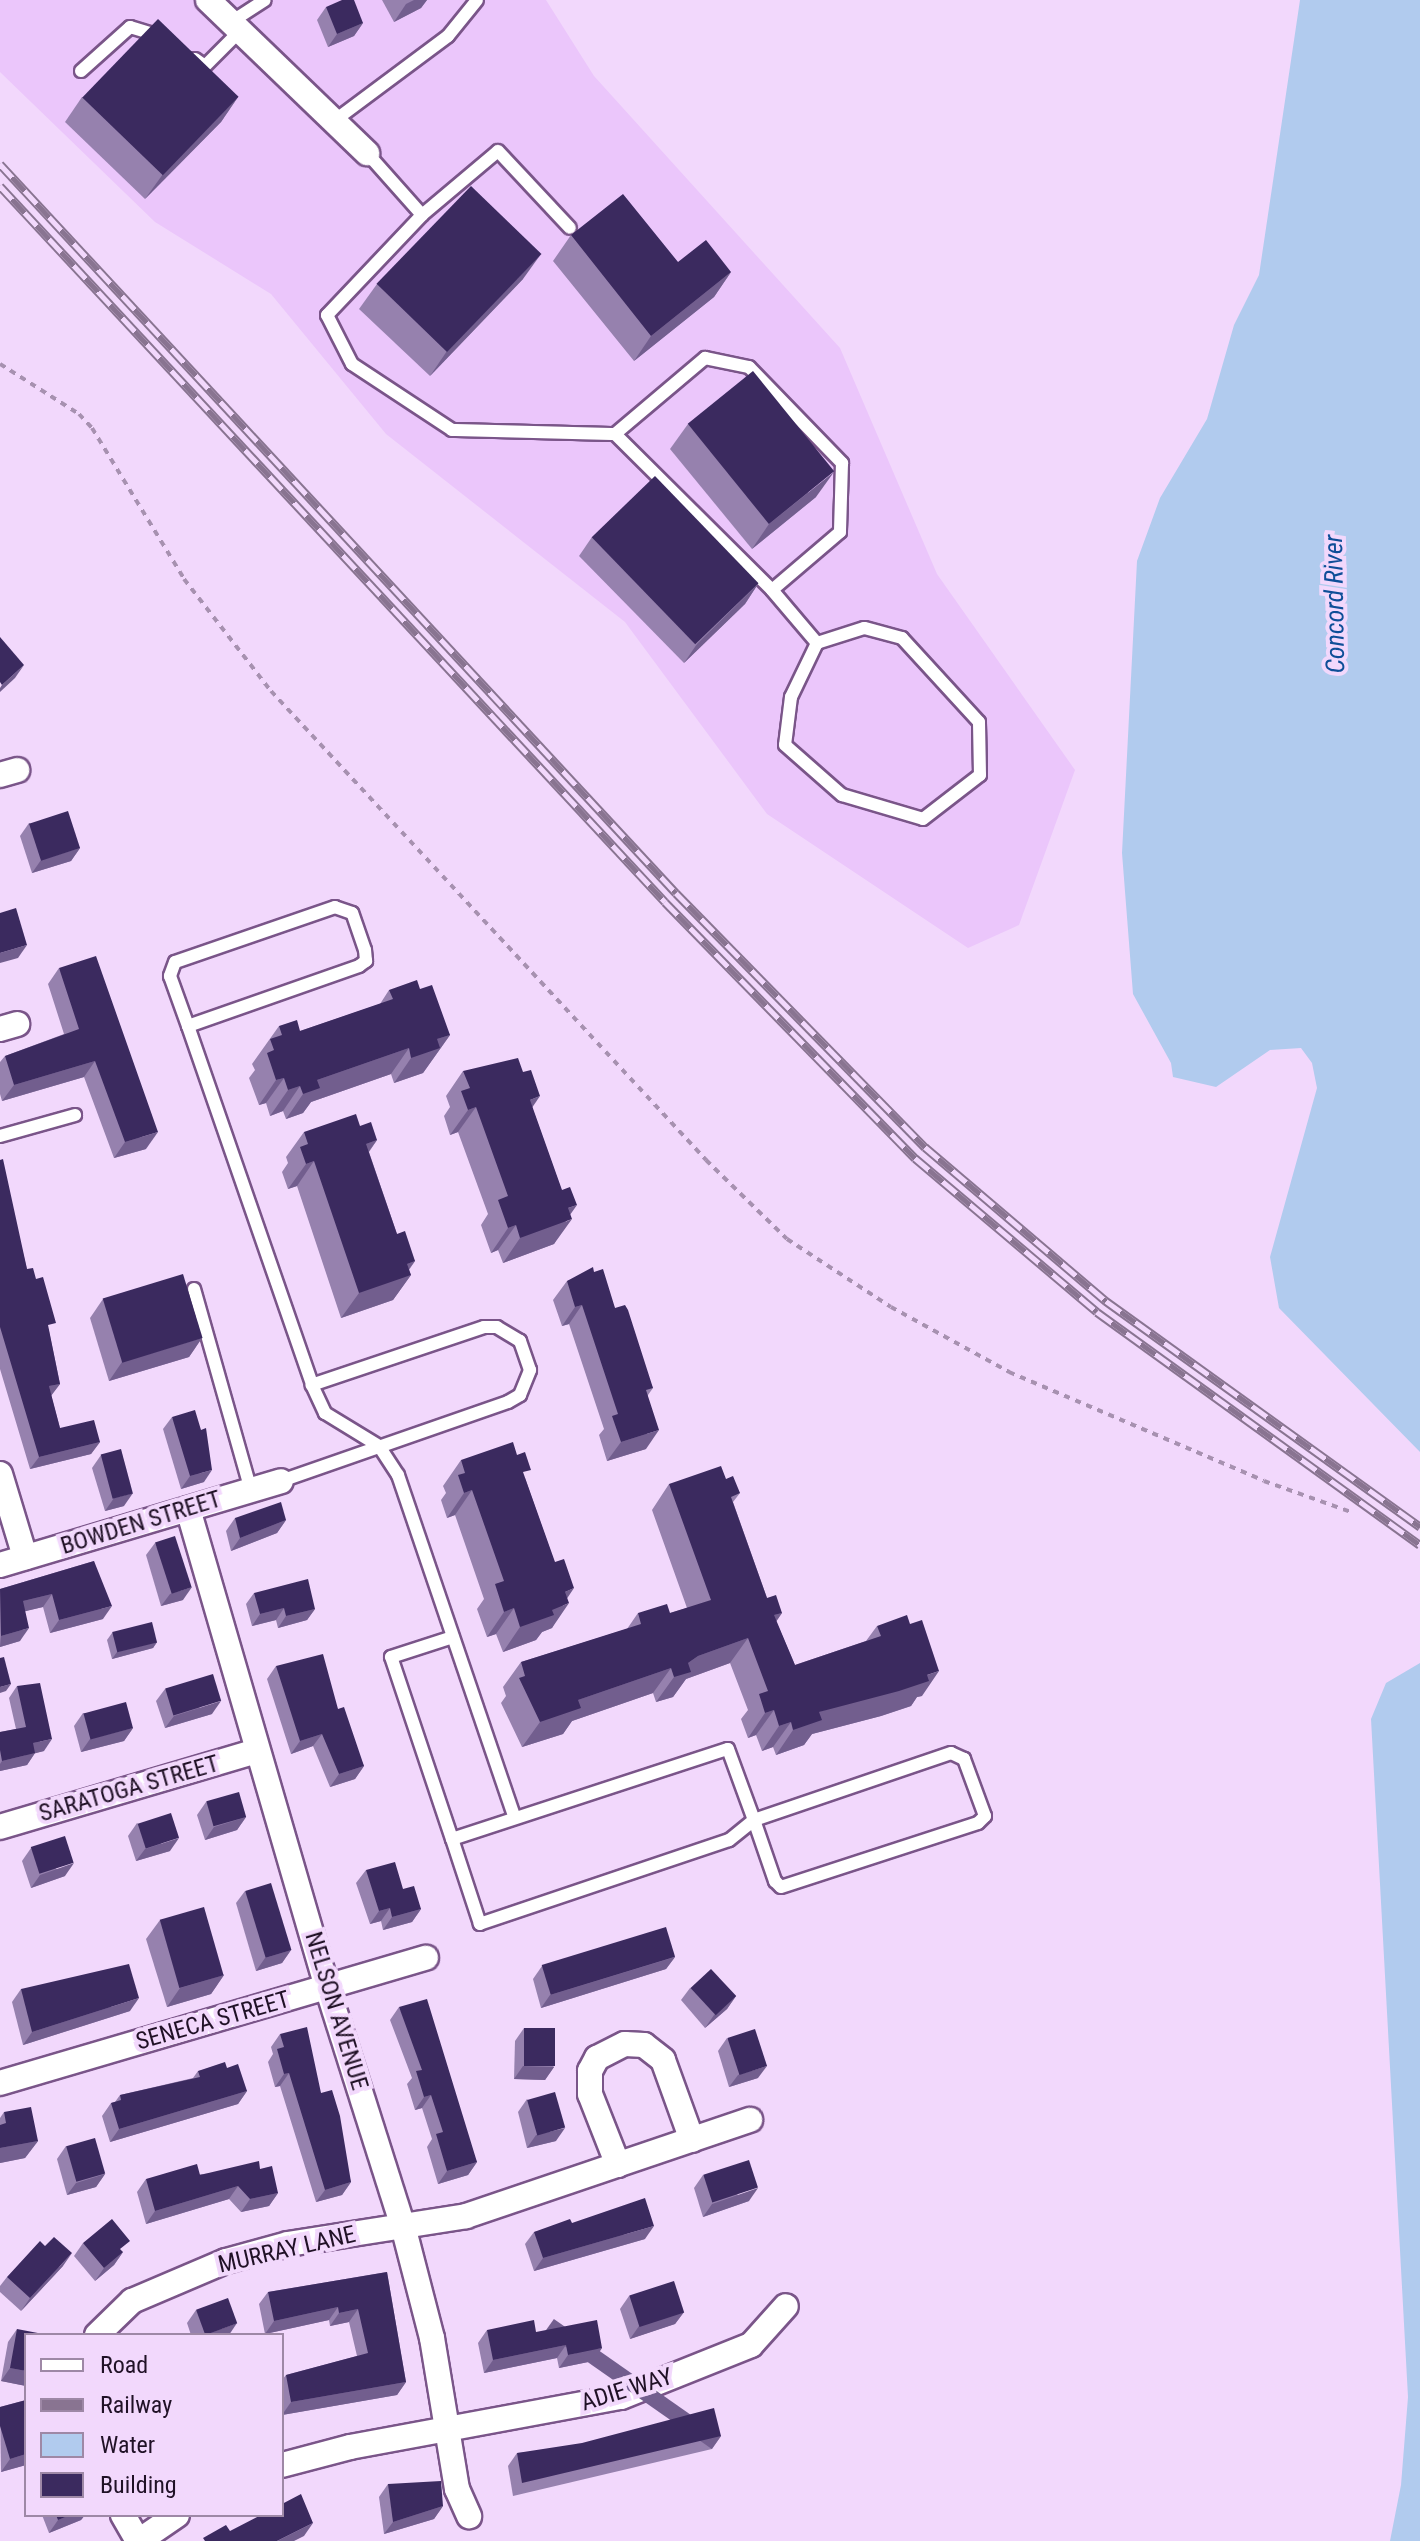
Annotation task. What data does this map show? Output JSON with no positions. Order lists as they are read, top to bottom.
{
  "streets": {
    "street": [
      "BOWDEN STREET",
      "SARATOGA STREET",
      "NELSON AVENUE",
      "SENECA STREET",
      "MURRAY LANE",
      "ADIE WAY"
    ]
  },
  "crossings": [
    ["BOWDEN STREET", "NELSON AVENUE"],
    ["SARATOGA STREET", "NELSON AVENUE"],
    ["NELSON AVENUE", "SENECA STREET"],
    ["NELSON AVENUE", "MURRAY LANE"],
    ["NELSON AVENUE", "ADIE WAY"]
  ],
  "water": ["Concord River"],
  "legend": [
    "Road",
    "Railway",
    "Water",
    "Building"
  ]
}
